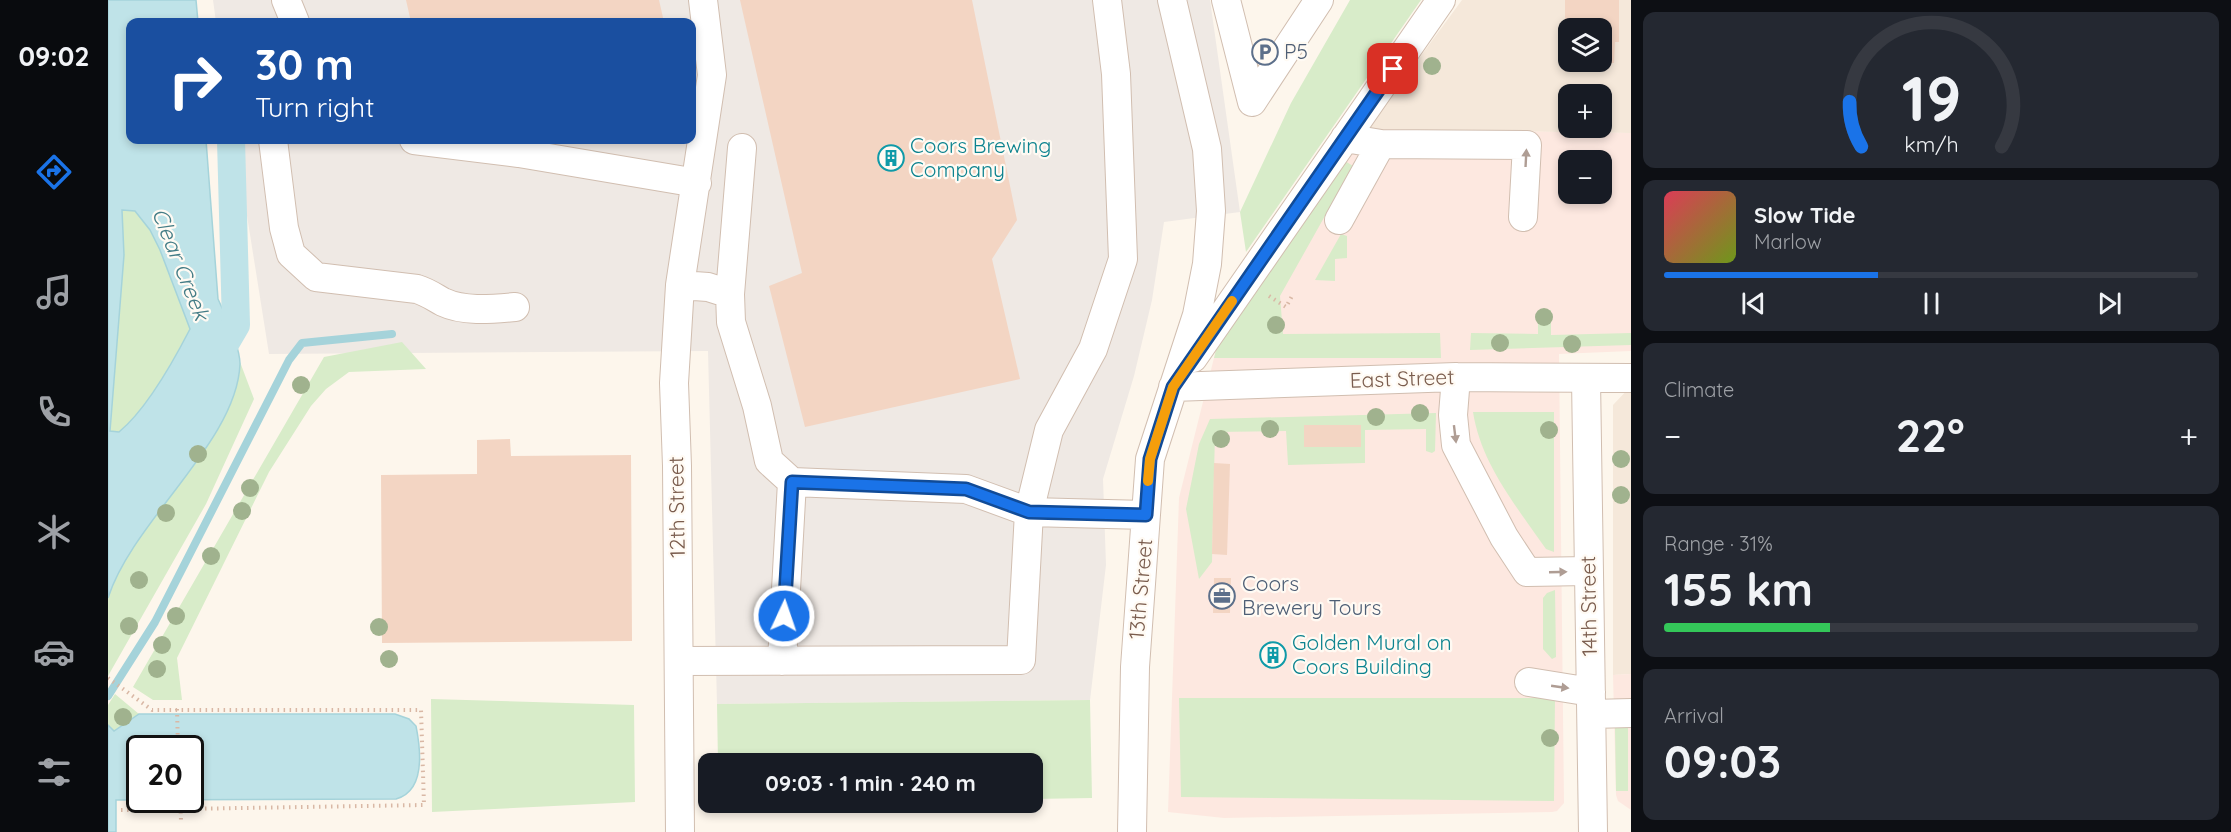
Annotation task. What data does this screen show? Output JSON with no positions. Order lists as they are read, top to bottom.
{
  "streets": {
    "street": [
      "East Street",
      "12th Street",
      "13th Street",
      "14th Street"
    ]
  },
  "crossings": [
    ["East Street", "13th Street"],
    ["East Street", "14th Street"]
  ],
  "water": ["Clear Creek"],
  "places": {
    "parking": ["P5"],
    "building": ["Coors Brewing Company", "Golden Mural on Coors Building"],
    "office": ["Coors Brewery Tours"]
  },
  "page": {
    "tabs": "09:02",
    "map_buttons": ["+", "−"],
    "turn": ["30 m", "Turn right"],
    "song": ["Slow Tide", "Marlow"],
    "tile": [
      "Climate",
      ["Range · 31%", "155 km"],
      ["Arrival", "09:03"]
    ],
    "heat": ["−", "22°", "+"],
    "limit": "20",
    "trip": "09:03 · 1 min · 240 m",
    "gauge": ["19", "km/h"]
  }
}
